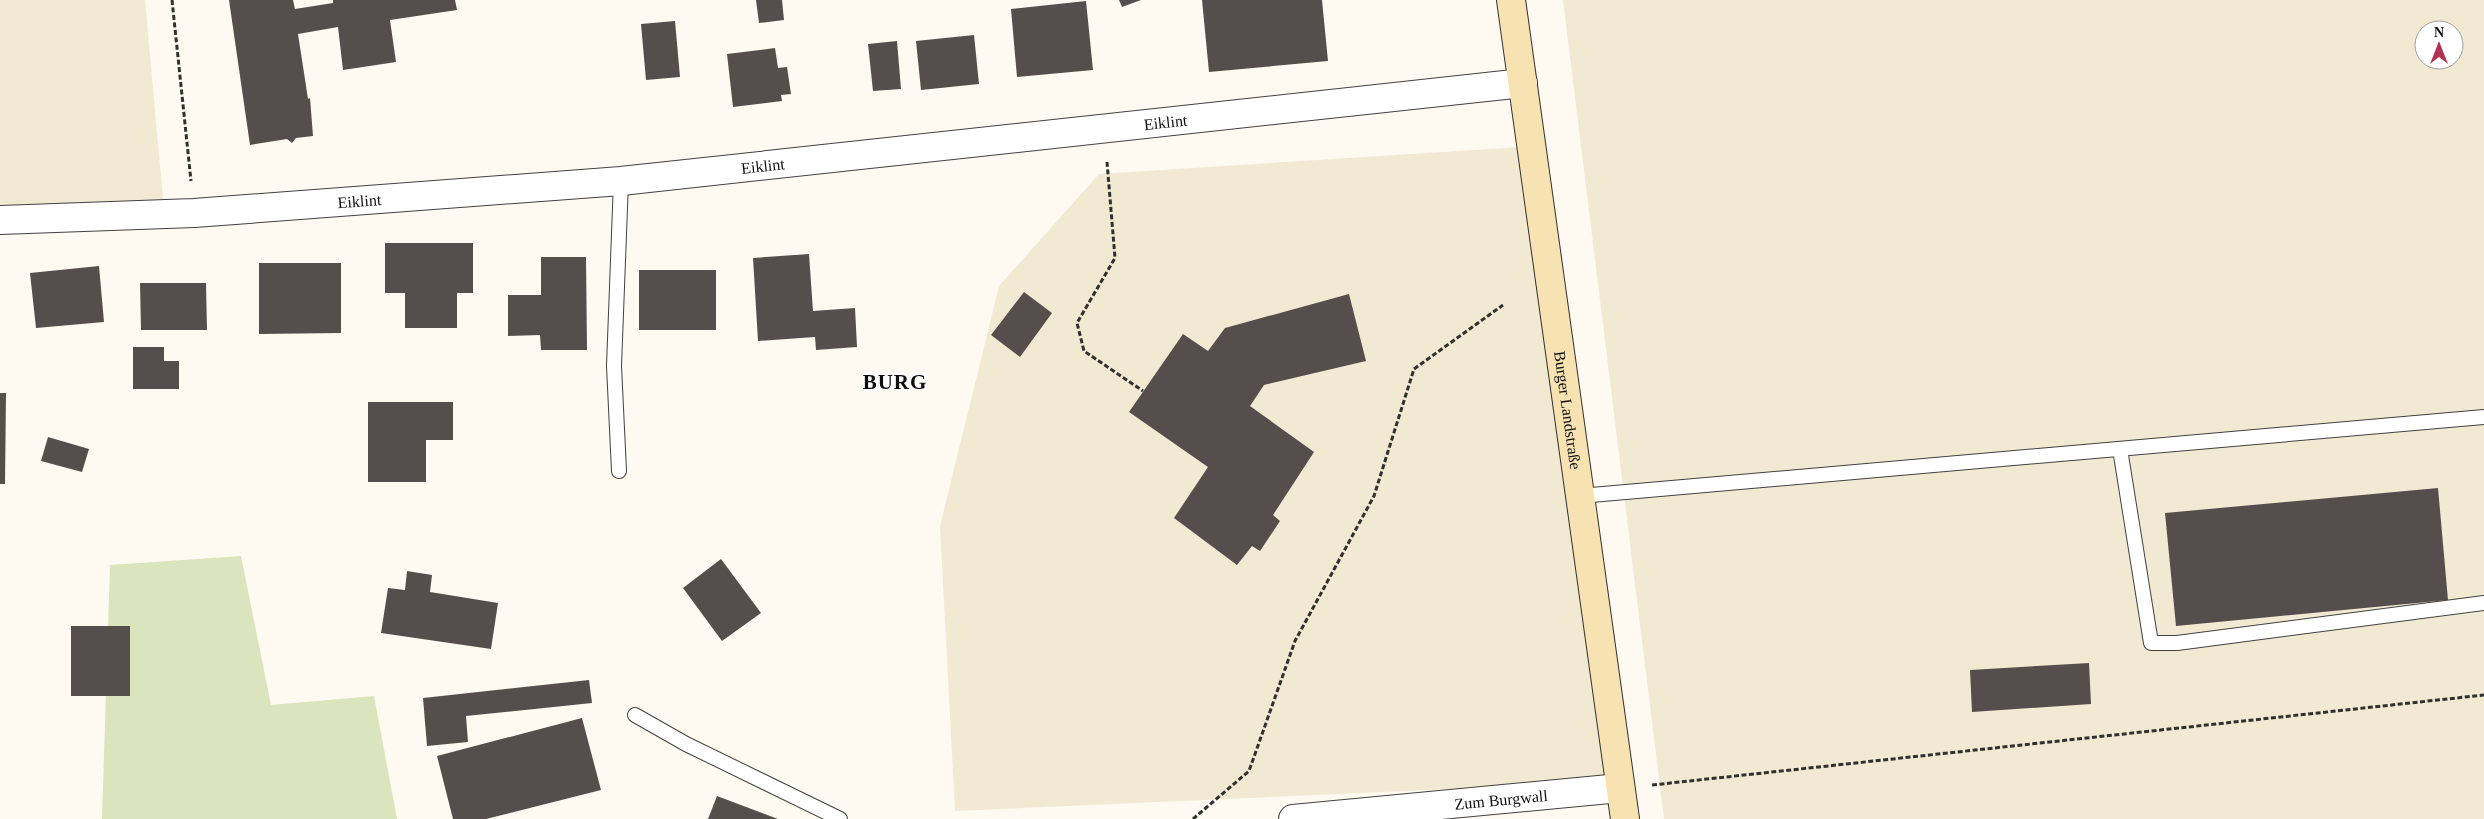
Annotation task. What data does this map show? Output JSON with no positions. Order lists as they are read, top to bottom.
{
  "streets": {
    "street": ["Eiklint", "Burger Landstraße", "Zum Burgwall"]
  },
  "crossings": [
    ["Eiklint", "Burger Landstraße"],
    ["Burger Landstraße", "Zum Burgwall"]
  ],
  "districts": ["BURG"],
  "north": "top"
}
